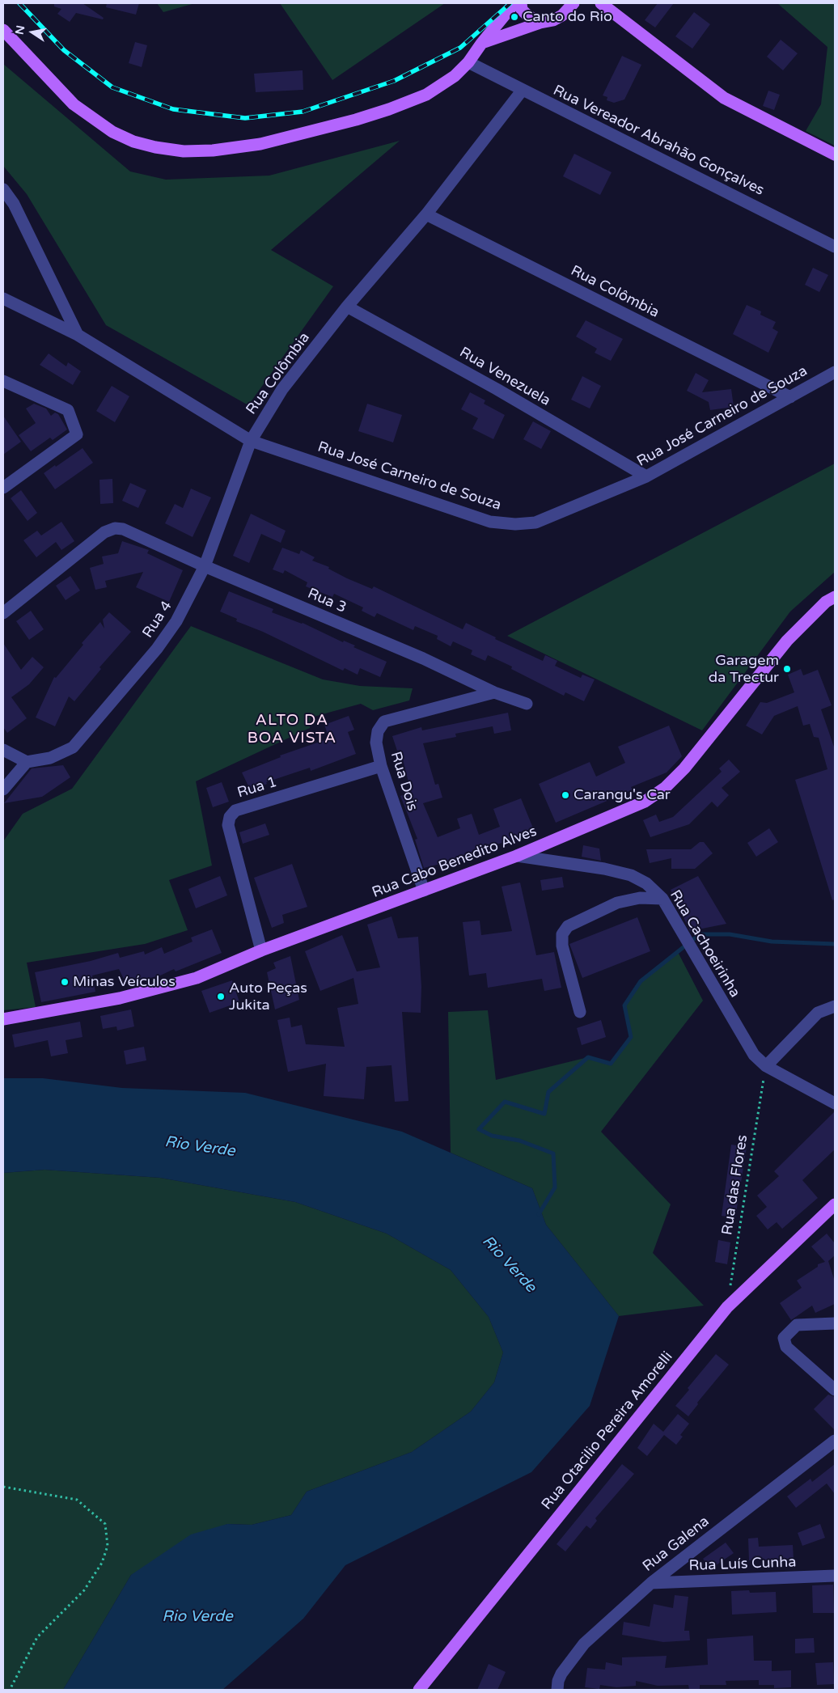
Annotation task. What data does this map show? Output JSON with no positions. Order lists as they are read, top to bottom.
{
  "streets": {
    "main road": ["Rua Cabo Benedito Alves", "Rua Otacilio Pereira Amorelli"],
    "street": [
      "Rua Vereador Abrahão Gonçalves",
      "Rua Colômbia",
      "Rua Venezuela",
      "Rua José Carneiro de Souza",
      "Rua 3",
      "Rua 4",
      "Rua Dois",
      "Rua 1",
      "Rua Cachoeirinha",
      "Rua Galena",
      "Rua Luís Cunha"
    ],
    "path": ["Rua das Flores"]
  },
  "crossings": [
    ["Rua Vereador Abrahão Gonçalves", "Rua Colômbia"],
    ["Rua Colômbia", "Rua Venezuela"],
    ["Rua Colômbia", "Rua José Carneiro de Souza"],
    ["Rua Colômbia", "Rua 4"],
    ["Rua Venezuela", "Rua José Carneiro de Souza"],
    ["Rua José Carneiro de Souza", "Rua 4"],
    ["Rua 3", "Rua 4"],
    ["Rua 3", "Rua Dois"],
    ["Rua Dois", "Rua 1"],
    ["Rua Dois", "Rua Cabo Benedito Alves"],
    ["Rua 1", "Rua Cabo Benedito Alves"],
    ["Rua Cabo Benedito Alves", "Rua Cachoeirinha"],
    ["Rua Cachoeirinha", "Rua das Flores"],
    ["Rua das Flores", "Rua Otacilio Pereira Amorelli"],
    ["Rua Galena", "Rua Luís Cunha"]
  ],
  "districts": ["ALTO DA BOA VISTA"],
  "water": ["Rio Verde"],
  "places": [
    "Canto do Rio",
    "Garagem da Trectur",
    "Carangu's Car",
    "Minas Veículos",
    "Auto Peças Jukita"
  ],
  "north": "left"
}
